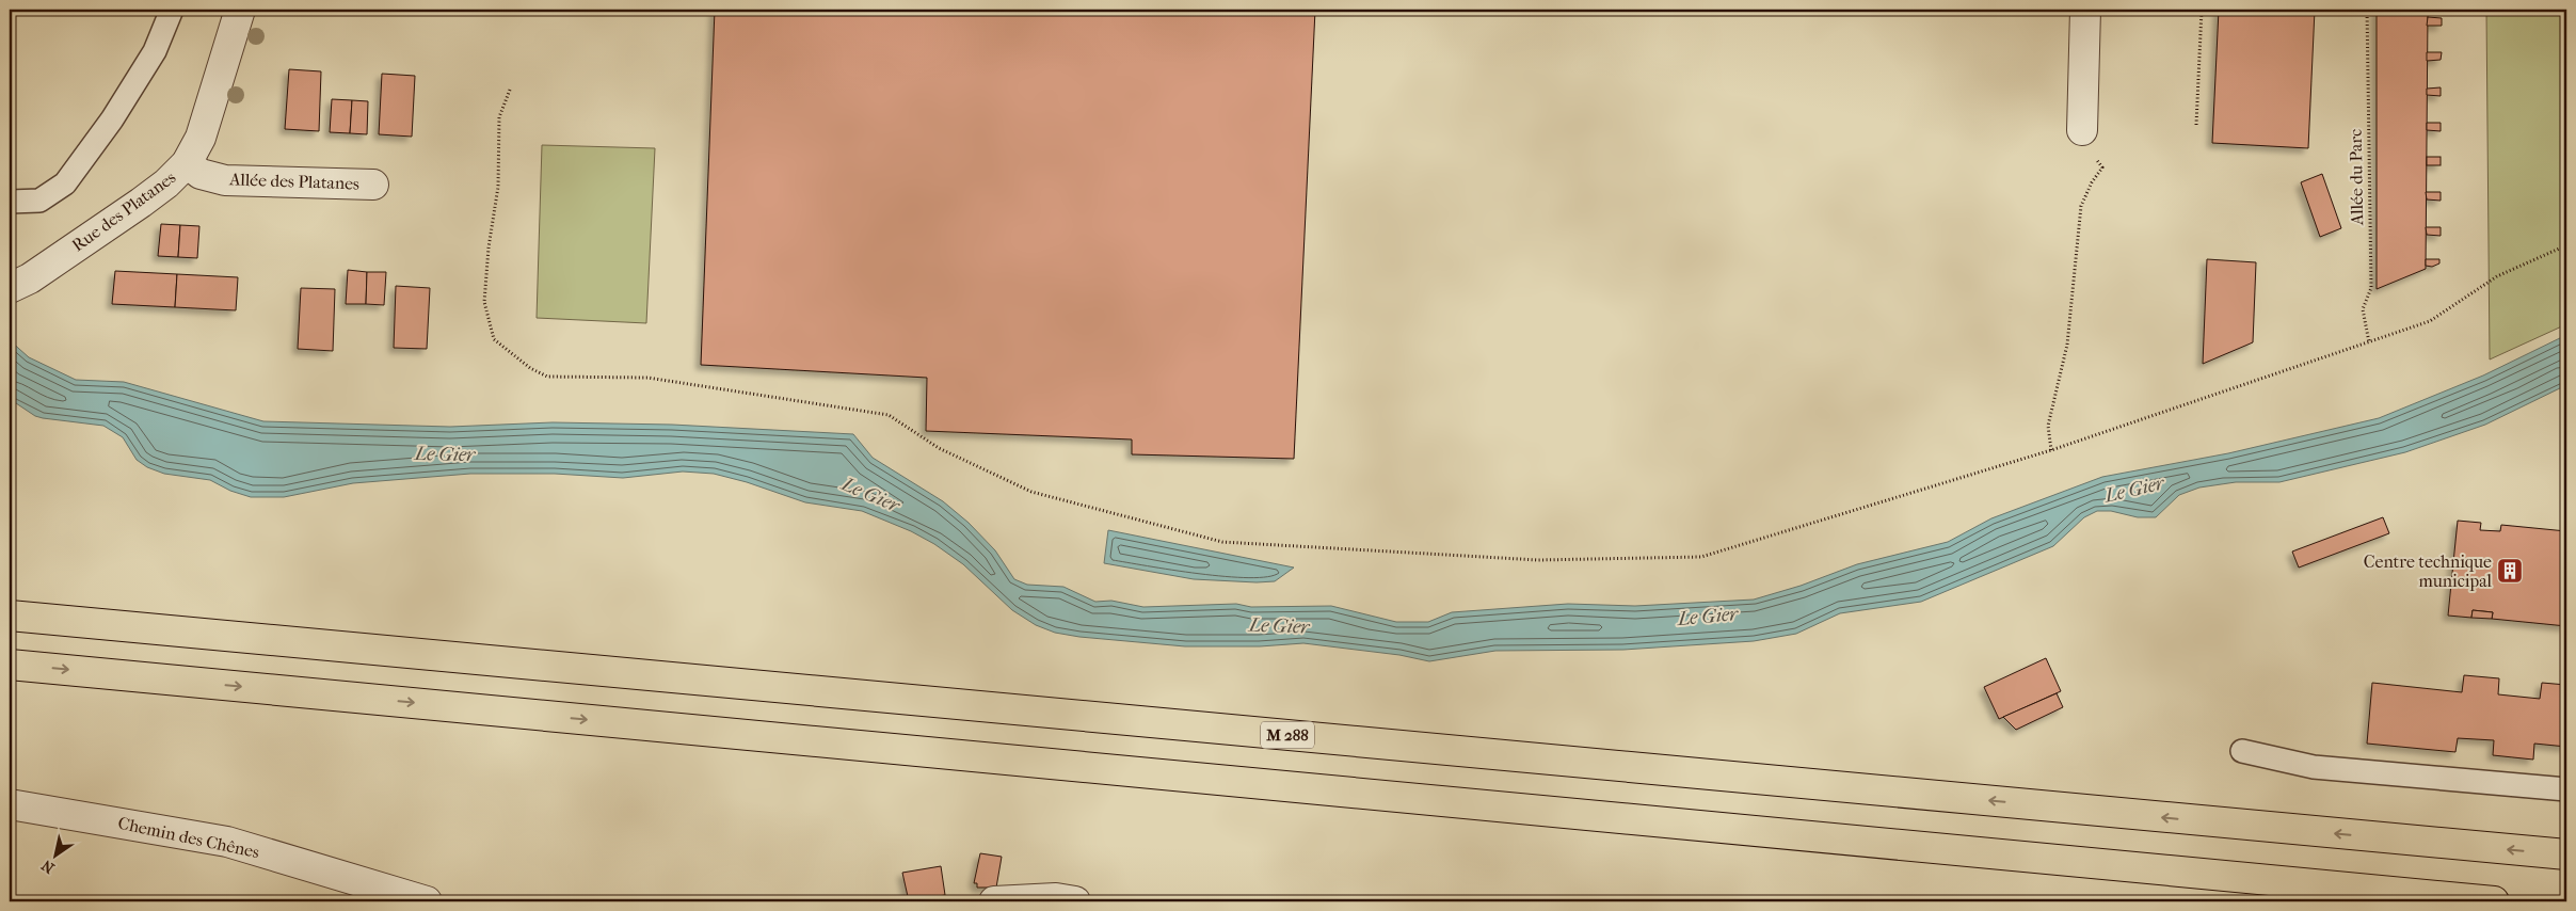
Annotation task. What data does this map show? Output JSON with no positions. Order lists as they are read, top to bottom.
{
  "streets": {
    "highway": ["M 288"],
    "street": ["Allée des Platanes", "Rue des Platanes", "Chemin des Chênes"],
    "path": ["Allée du Parc"]
  },
  "crossings": [
    ["Allée des Platanes", "Rue des Platanes"]
  ],
  "water": ["Le Gier"],
  "places": {
    "building": ["Centre technique municipal"]
  },
  "north": "bottom left"
}
